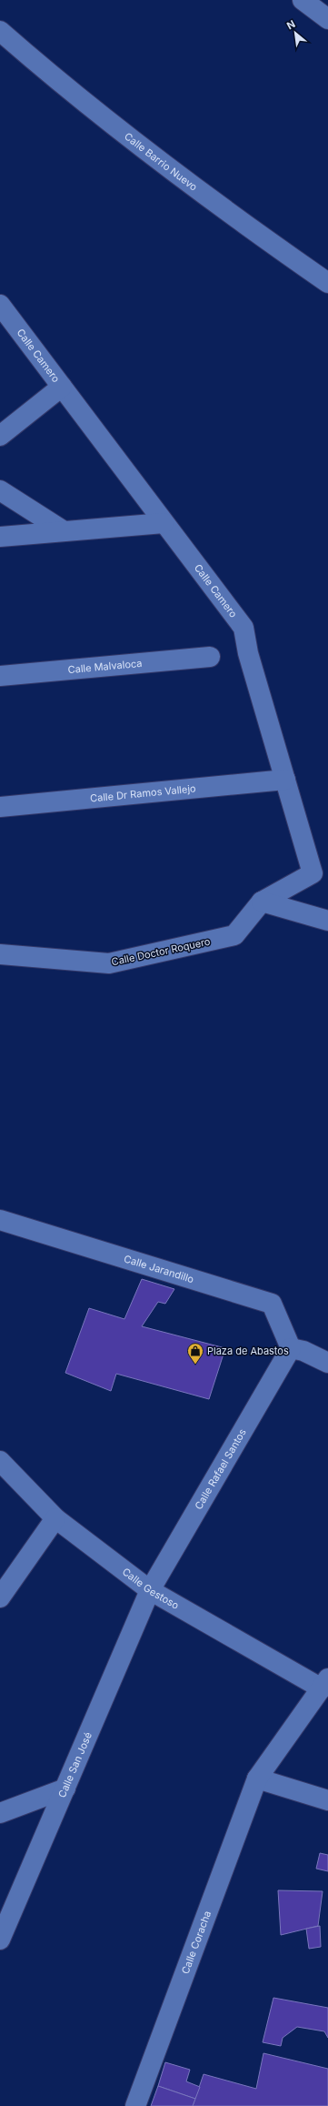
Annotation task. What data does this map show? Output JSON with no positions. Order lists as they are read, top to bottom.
{
  "streets": {
    "street": [
      "Calle Barrio Nuevo",
      "Calle Camero",
      "Calle Malvaloca",
      "Calle Dr Ramos Vallejo",
      "Calle Doctor Roquero",
      "Calle Jarandillo",
      "Calle Rafael Santos",
      "Calle Gestoso",
      "Calle San José",
      "Calle Coracha"
    ]
  },
  "crossings": [
    ["Calle Camero", "Calle Dr Ramos Vallejo"],
    ["Calle Camero", "Calle Doctor Roquero"],
    ["Calle Jarandillo", "Calle Rafael Santos"],
    ["Calle Rafael Santos", "Calle Gestoso"],
    ["Calle Rafael Santos", "Calle San José"],
    ["Calle Gestoso", "Calle San José"],
    ["Calle Gestoso", "Calle Coracha"]
  ],
  "places": {
    "shop": ["Plaza de Abastos"]
  },
  "north": "top left"
}
